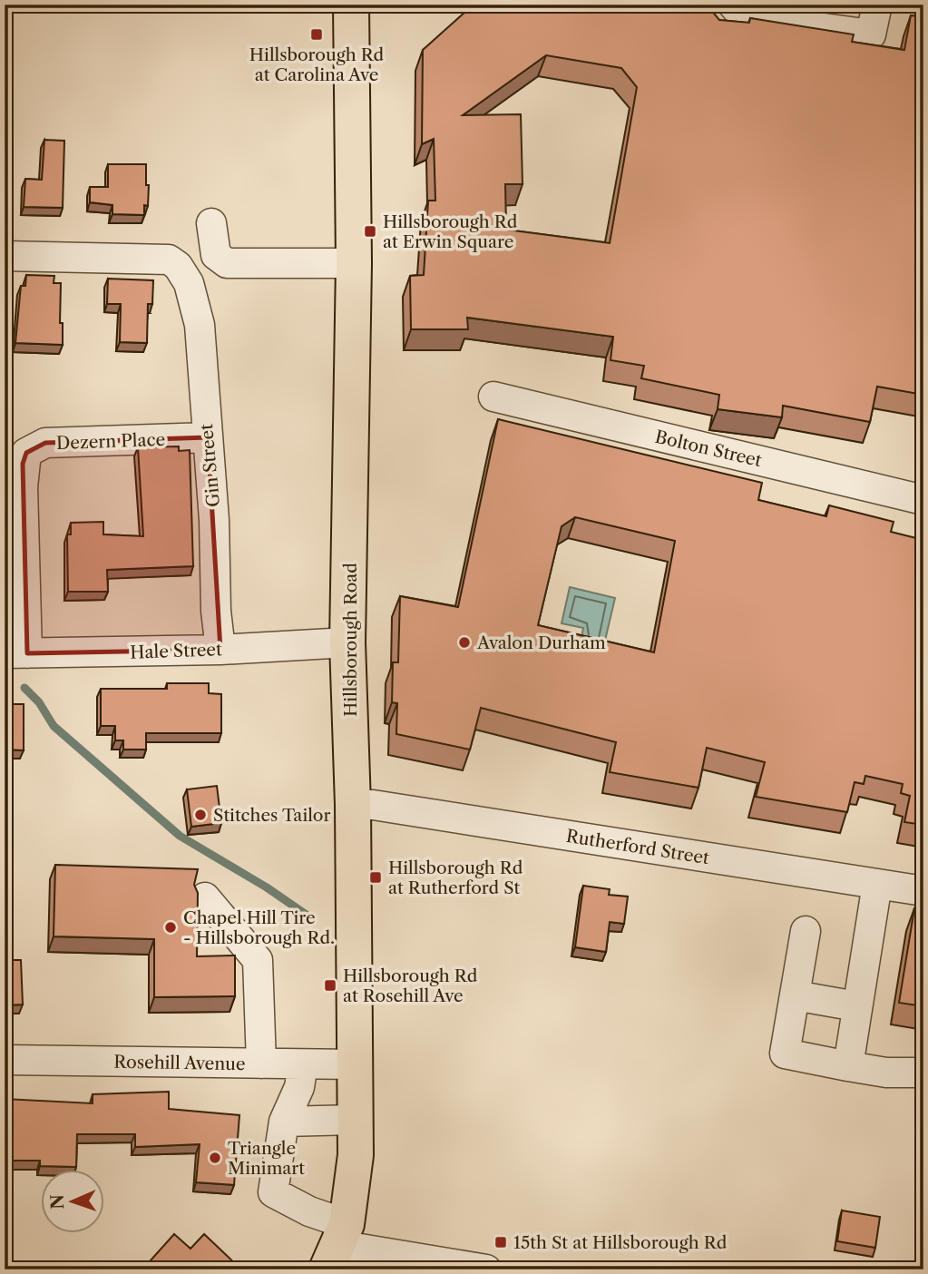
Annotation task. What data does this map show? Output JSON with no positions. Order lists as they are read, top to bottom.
{
  "streets": {
    "main road": ["Hillsborough Road"],
    "street": [
      "Dezern Place",
      "Bolton Street",
      "Gin Street",
      "Hale Street",
      "Rutherford Street",
      "Rosehill Avenue"
    ]
  },
  "crossings": [
    ["Dezern Place", "Gin Street"],
    ["Dezern Place", "Hale Street"],
    ["Gin Street", "Hale Street"],
    ["Hillsborough Road", "Hale Street"],
    ["Hillsborough Road", "Rutherford Street"],
    ["Hillsborough Road", "Rosehill Avenue"]
  ],
  "places": {
    "transit": [
      "Hillsborough Rd at Carolina Ave",
      "Hillsborough Rd at Erwin Square",
      "Hillsborough Rd at Rutherford St",
      "Hillsborough Rd at Rosehill Ave",
      "15th St at Hillsborough Rd"
    ],
    "other": [
      "Avalon Durham",
      "Stitches Tailor",
      "Chapel Hill Tire - Hillsborough Rd.",
      "Triangle Minimart"
    ]
  },
  "north": "left"
}
